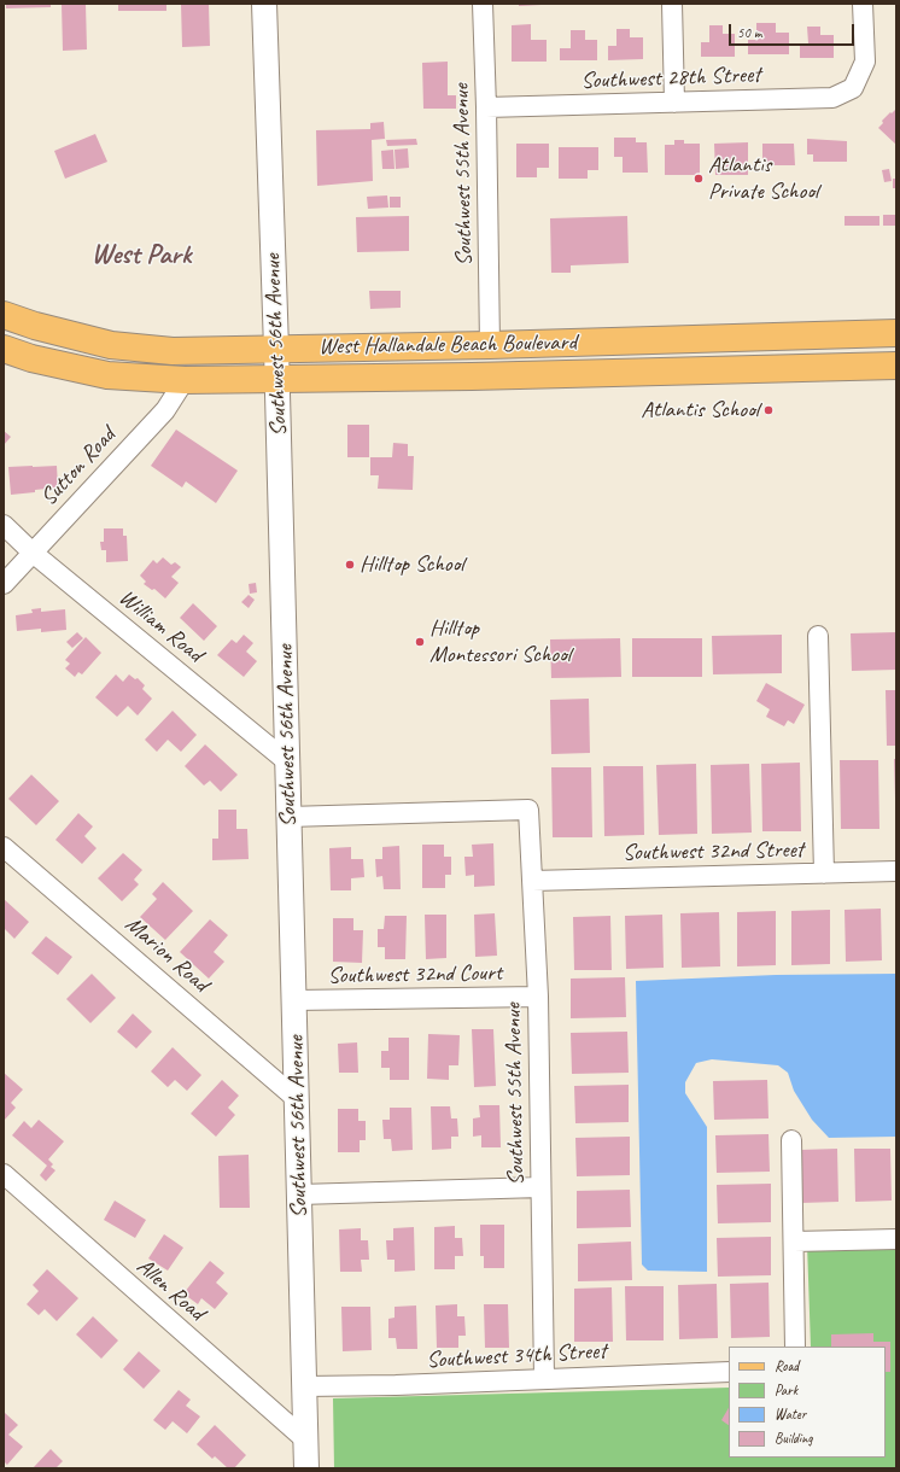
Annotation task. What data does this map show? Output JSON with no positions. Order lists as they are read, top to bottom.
{
  "streets": {
    "main road": ["West Hallandale Beach Boulevard"],
    "street": [
      "Southwest 28th Street",
      "Southwest 55th Avenue",
      "Southwest 56th Avenue",
      "Sutton Road",
      "William Road",
      "Southwest 32nd Street",
      "Marion Road",
      "Southwest 32nd Court",
      "Allen Road",
      "Southwest 34th Street"
    ]
  },
  "crossings": [
    ["Southwest 28th Street", "Southwest 55th Avenue"],
    ["Southwest 55th Avenue", "Southwest 56th Avenue"],
    ["Southwest 55th Avenue", "West Hallandale Beach Boulevard"],
    ["Southwest 55th Avenue", "Southwest 32nd Street"],
    ["Southwest 55th Avenue", "Southwest 32nd Court"],
    ["Southwest 55th Avenue", "Southwest 34th Street"],
    ["Southwest 56th Avenue", "West Hallandale Beach Boulevard"],
    ["Southwest 56th Avenue", "William Road"],
    ["Southwest 56th Avenue", "Marion Road"],
    ["Southwest 56th Avenue", "Southwest 32nd Court"],
    ["Southwest 56th Avenue", "Allen Road"],
    ["Southwest 56th Avenue", "Southwest 34th Street"],
    ["West Hallandale Beach Boulevard", "Sutton Road"],
    ["Sutton Road", "William Road"]
  ],
  "districts": ["West Park"],
  "places": [
    "Atlantis Private School",
    "Atlantis School",
    "Hilltop School",
    "Hilltop Montessori School"
  ],
  "legend": [
    "Road",
    "Park",
    "Water",
    "Building"
  ],
  "scale_bar": "50 m"
}
